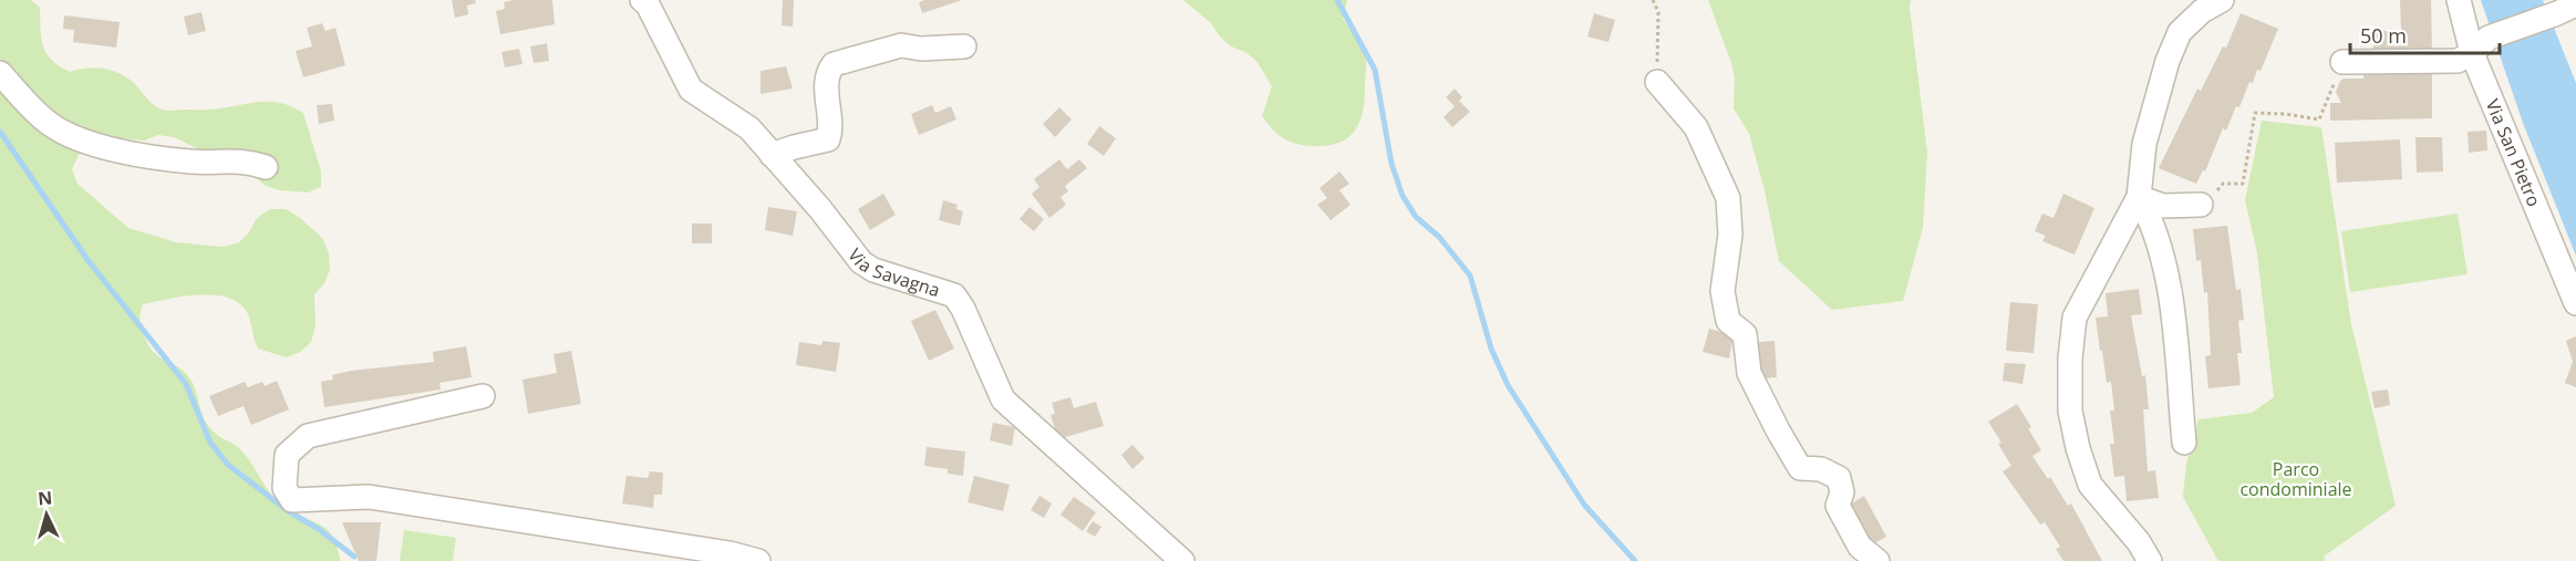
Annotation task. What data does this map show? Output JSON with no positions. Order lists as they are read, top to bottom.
{
  "streets": {
    "street": ["Via San Pietro", "Via Savagna"]
  },
  "parks": ["Parco condominiale"],
  "scale_bar": "50 m",
  "north": "top"
}
